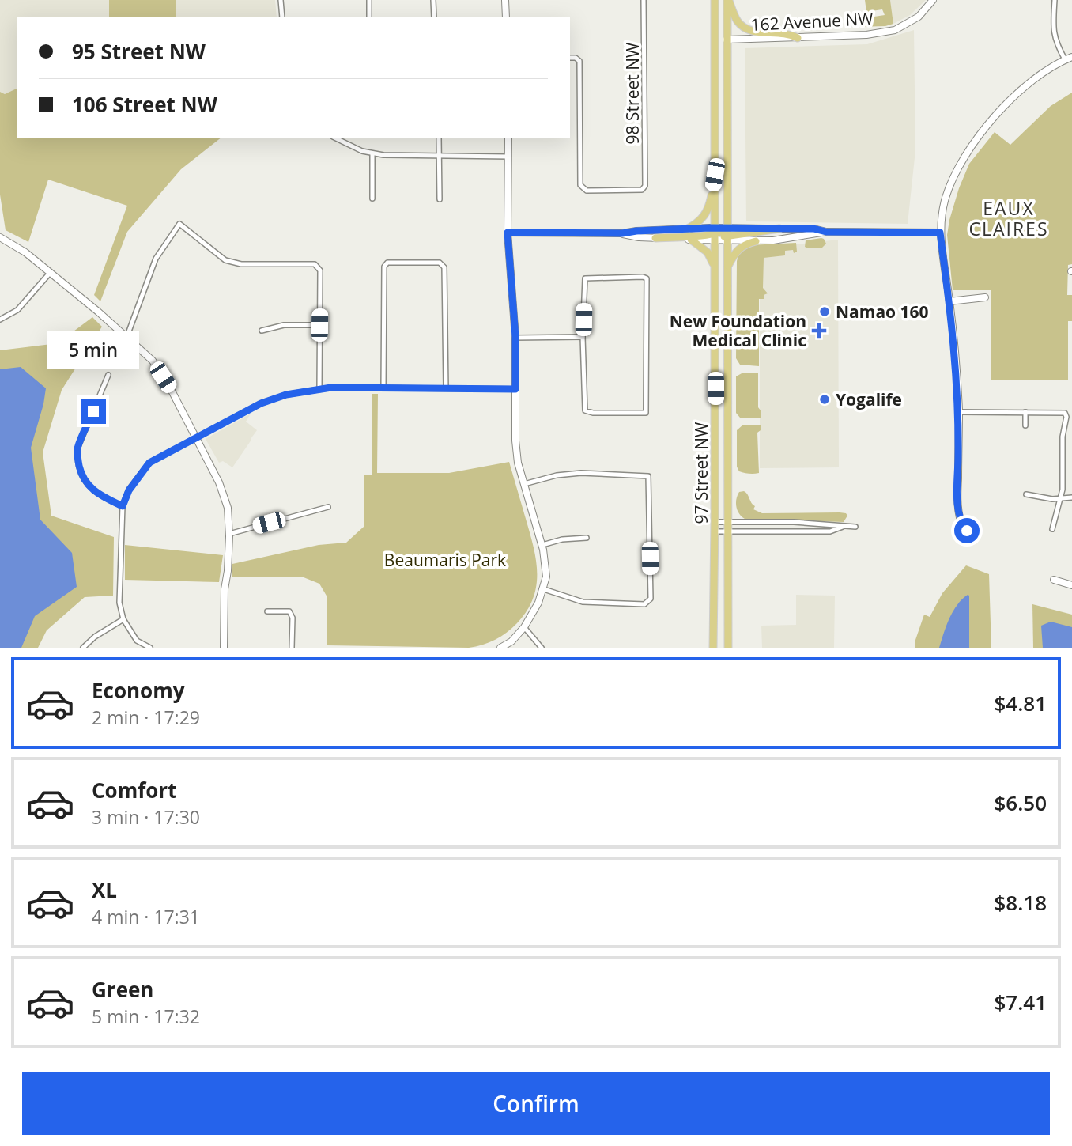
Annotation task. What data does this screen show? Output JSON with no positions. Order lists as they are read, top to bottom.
{
  "streets": {
    "main road": ["97 Street NW"],
    "street": ["162 Avenue NW", "98 Street NW"]
  },
  "crossings": [
    ["162 Avenue NW", "97 Street NW"]
  ],
  "districts": ["EAUX CLAIRES"],
  "parks": ["Beaumaris Park"],
  "places": {
    "other": ["Namao 160", "Yogalife"],
    "health": ["New Foundation Medical Clinic"]
  },
  "page": {
    "banner": ["95 Street NW", "106 Street NW"],
    "bubble": "5 min",
    "list": [
      {
        "name": "Economy",
        "note": "2 min · 17:29",
        "value": "$4.81"
      },
      {
        "name": "Comfort",
        "note": "3 min · 17:30",
        "value": "$6.50"
      },
      {
        "name": "XL",
        "note": "4 min · 17:31",
        "value": "$8.18"
      },
      {
        "name": "Green",
        "note": "5 min · 17:32",
        "value": "$7.41"
      }
    ],
    "buttons": "Confirm"
  }
}
